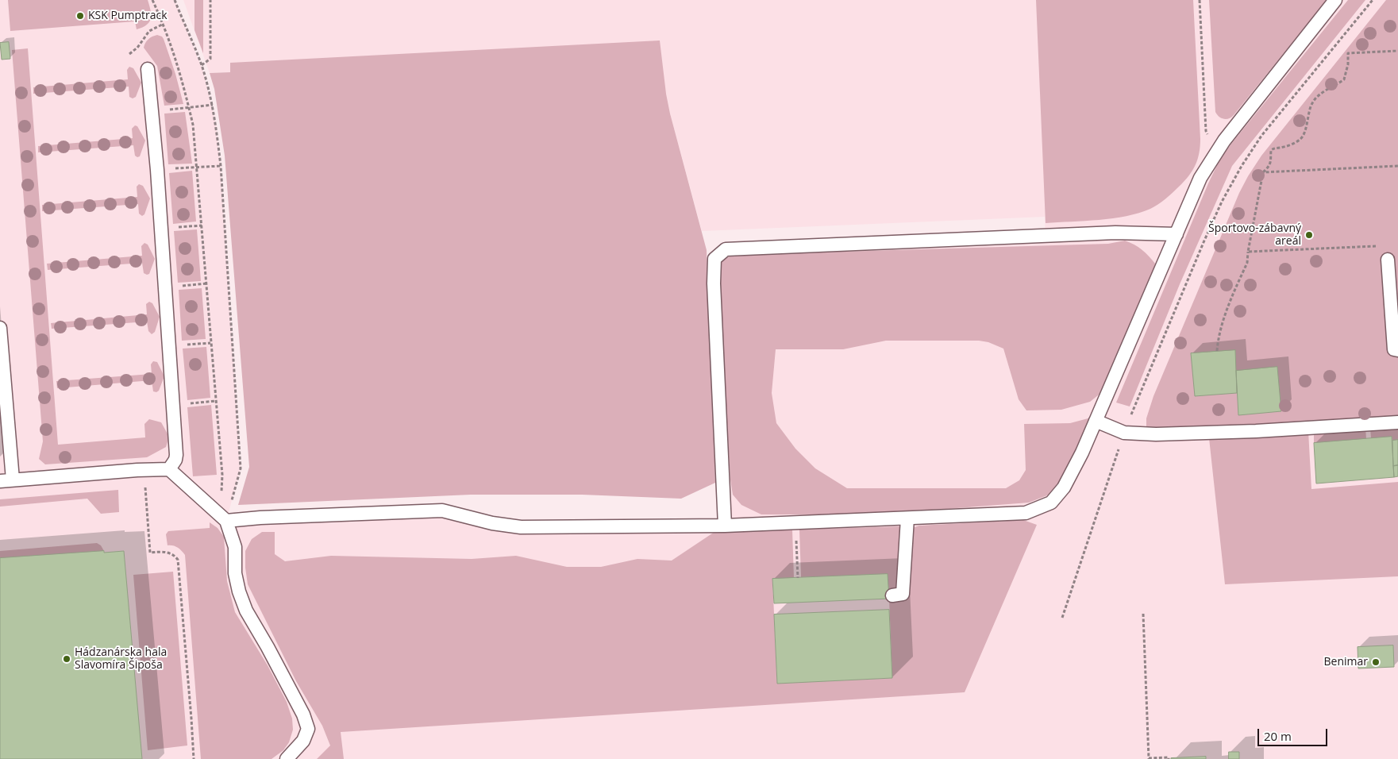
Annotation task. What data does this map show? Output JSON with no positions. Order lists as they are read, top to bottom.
{
  "places": [
    "KSK Pumptrack",
    "Športovo-zábavný areál",
    "Hádzanárska hala Slavomíra Šipoša",
    "Benimar"
  ],
  "scale_bar": "20 m"
}
